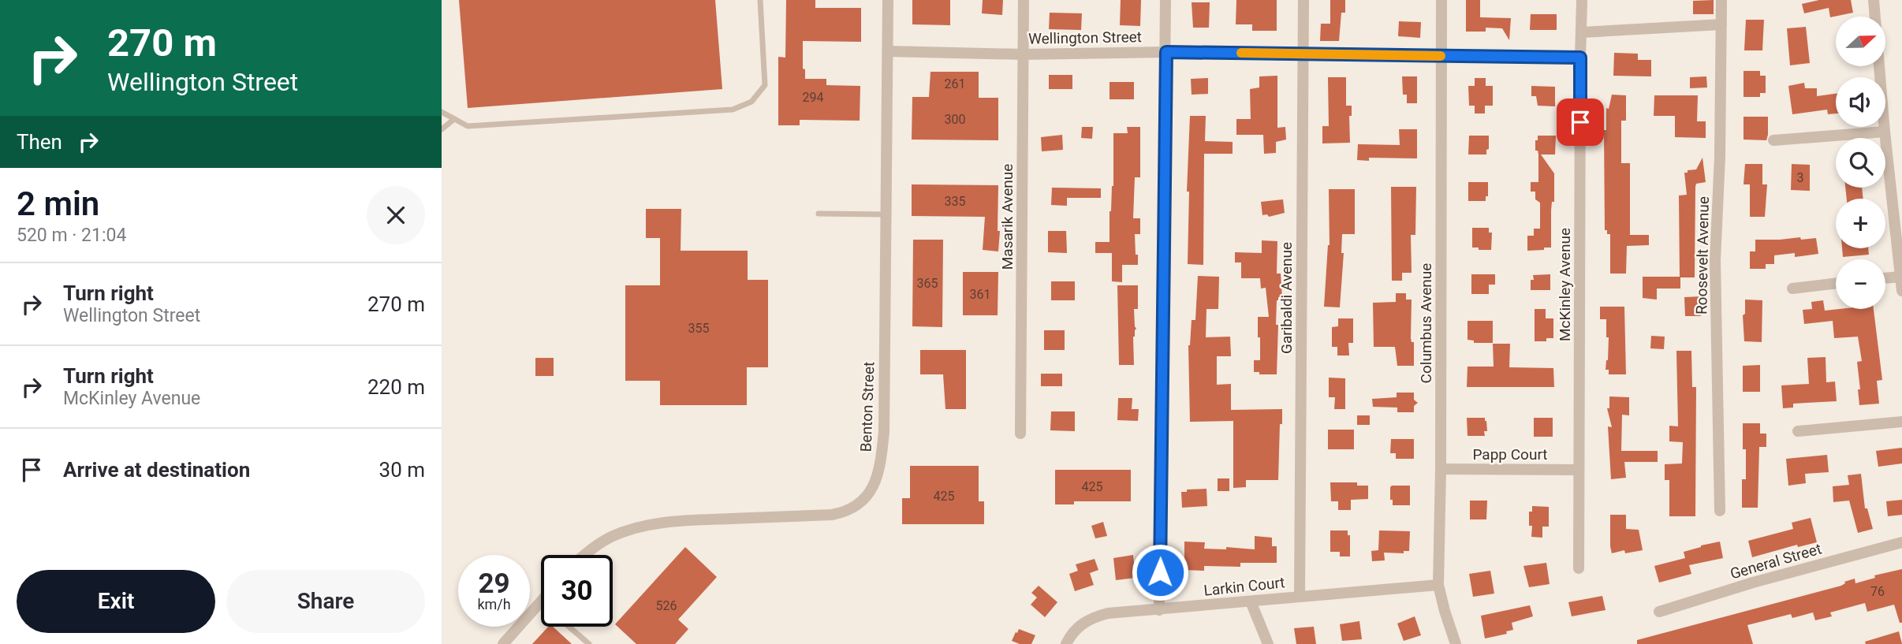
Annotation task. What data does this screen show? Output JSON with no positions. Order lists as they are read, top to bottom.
{
  "streets": {
    "street": [
      "Wellington Street",
      "Masarik Avenue",
      "Roosevelt Avenue",
      "McKinley Avenue",
      "Garibaldi Avenue",
      "Columbus Avenue",
      "Benton Street",
      "Papp Court",
      "General Street",
      "Larkin Court"
    ]
  },
  "crossings": [
    ["Wellington Street", "Masarik Avenue"],
    ["Wellington Street", "McKinley Avenue"],
    ["Wellington Street", "Garibaldi Avenue"],
    ["Wellington Street", "Columbus Avenue"],
    ["Wellington Street", "Benton Street"],
    ["McKinley Avenue", "Papp Court"],
    ["Garibaldi Avenue", "Larkin Court"],
    ["Columbus Avenue", "Papp Court"],
    ["Columbus Avenue", "Larkin Court"]
  ],
  "house_numbers": [
    "261",
    "294",
    "300",
    "3",
    "335",
    "365",
    "361",
    "355",
    "425",
    "425",
    "76",
    "526"
  ],
  "north": "right",
  "page": {
    "turn": ["270 m", "Wellington Street"],
    "map_buttons": ["+", "−"],
    "then": "Then",
    "heading": ["2 min", "520 m · 21:04"],
    "list": [
      {
        "name": "Turn right",
        "note": "Wellington Street",
        "value": "270 m"
      },
      {
        "name": "Turn right",
        "note": "McKinley Avenue",
        "value": "220 m"
      },
      {
        "name": "Arrive at destination",
        "value": "30 m"
      }
    ],
    "speed": "29 km/h",
    "limit": "30",
    "buttons": ["Exit", "Share"]
  }
}
